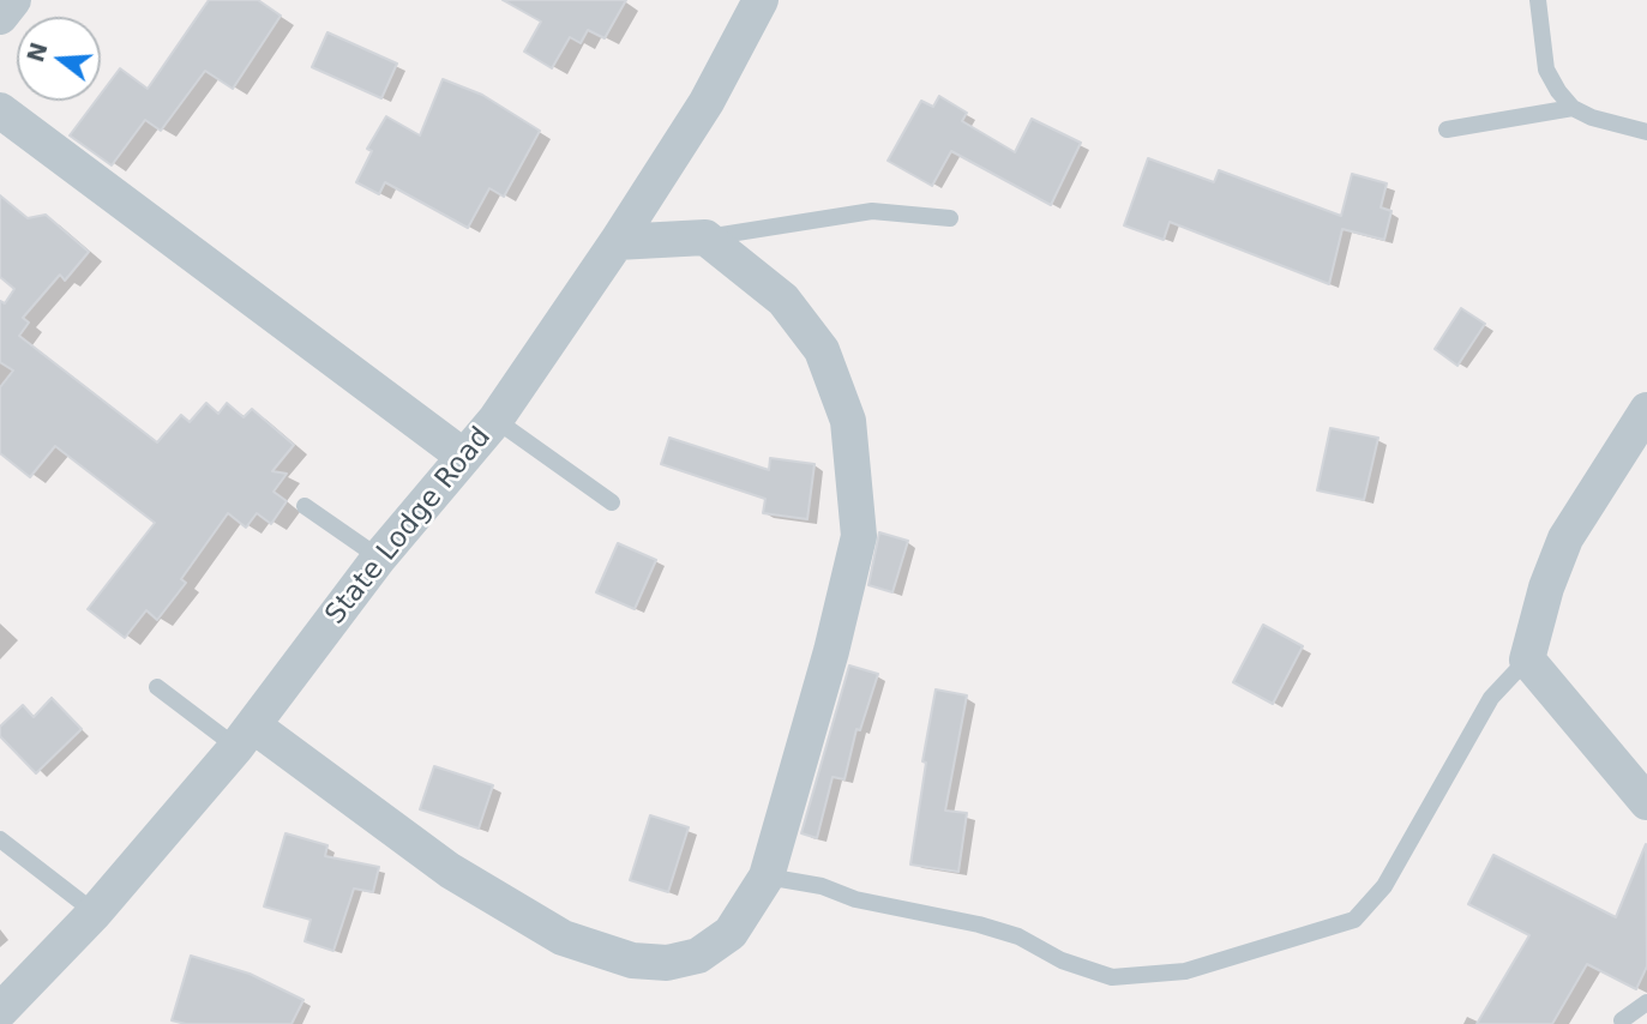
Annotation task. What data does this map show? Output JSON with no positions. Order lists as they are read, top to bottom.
{
  "streets": {
    "street": ["State Lodge Road"]
  },
  "north": "left"
}
